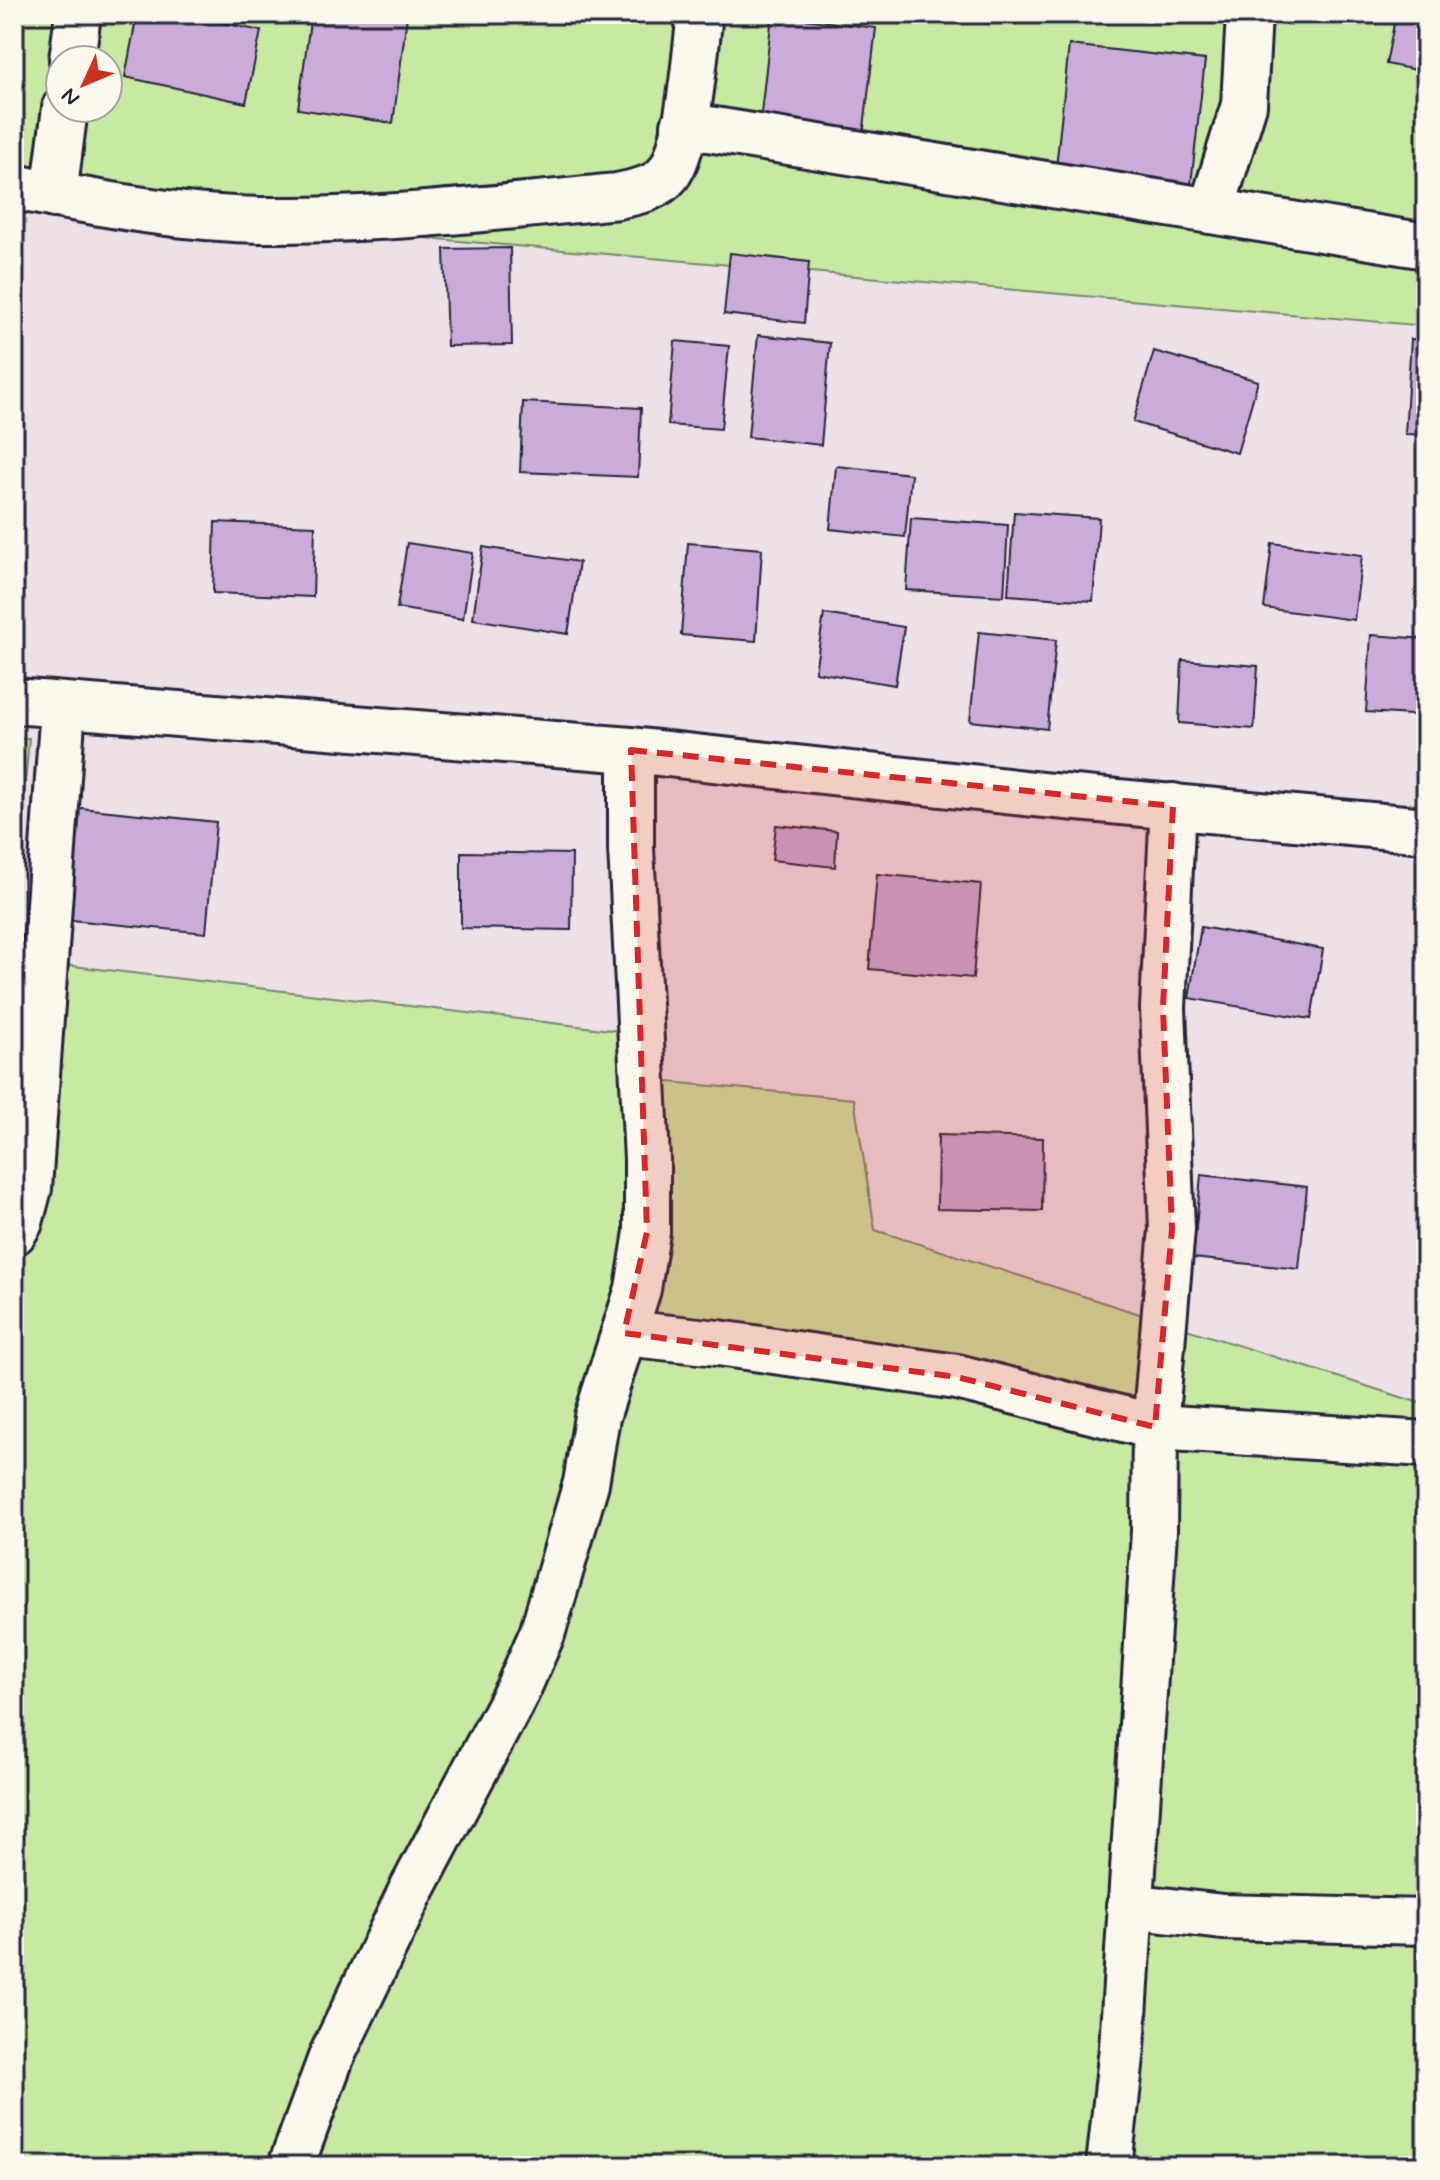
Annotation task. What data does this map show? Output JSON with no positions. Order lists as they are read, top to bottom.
{
  "north": "bottom left"
}
